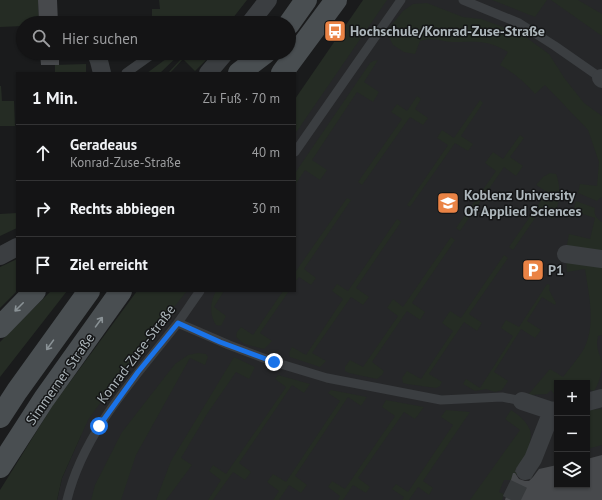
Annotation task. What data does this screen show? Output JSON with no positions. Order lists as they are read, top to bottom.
{
  "streets": {
    "street": ["Simmerner Straße"],
    "lane": ["Konrad-Zuse-Straße"]
  },
  "places": {
    "bus stop": ["Hochschule/Konrad-Zuse-Straße"],
    "school or university": ["Koblenz University Of Applied Sciences"],
    "parking": ["P1"]
  },
  "page": {
    "search": "Hier suchen",
    "heading": ["1 Min.", "Zu Fuß · 70 m"],
    "list": [
      ["Geradeaus", "Konrad-Zuse-Straße", "40 m"],
      ["Rechts abbiegen", "30 m"],
      "Ziel erreicht"
    ],
    "map_buttons": ["+", "−"]
  }
}
